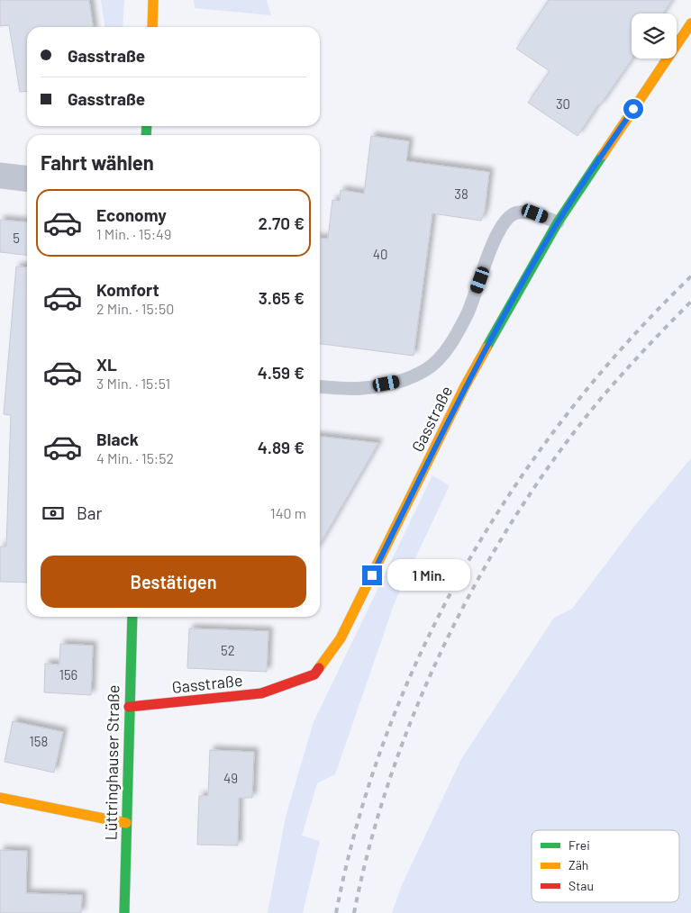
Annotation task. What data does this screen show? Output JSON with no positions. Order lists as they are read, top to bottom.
{
  "streets": {
    "street": ["Gasstraße", "Lüttringhauser Straße"]
  },
  "crossings": [
    ["Gasstraße", "Lüttringhauser Straße"]
  ],
  "house_numbers": [
    "30",
    "38",
    "5",
    "40",
    "52",
    "156",
    "158",
    "49"
  ],
  "legend": ["Frei", "Zäh", "Stau"],
  "page": {
    "banner": ["Gasstraße", "Gasstraße"],
    "heading": "Fahrt wählen",
    "list": [
      {
        "name": "Economy",
        "note": "1 Min. · 15:49",
        "value": "2.70 €"
      },
      {
        "name": "Komfort",
        "note": "2 Min. · 15:50",
        "value": "3.65 €"
      },
      {
        "name": "XL",
        "note": "3 Min. · 15:51",
        "value": "4.59 €"
      },
      {
        "name": "Black",
        "note": "4 Min. · 15:52",
        "value": "4.89 €"
      }
    ],
    "pay": ["Bar", "140 m"],
    "buttons": "Bestätigen",
    "bubble": "1 Min."
  }
}
